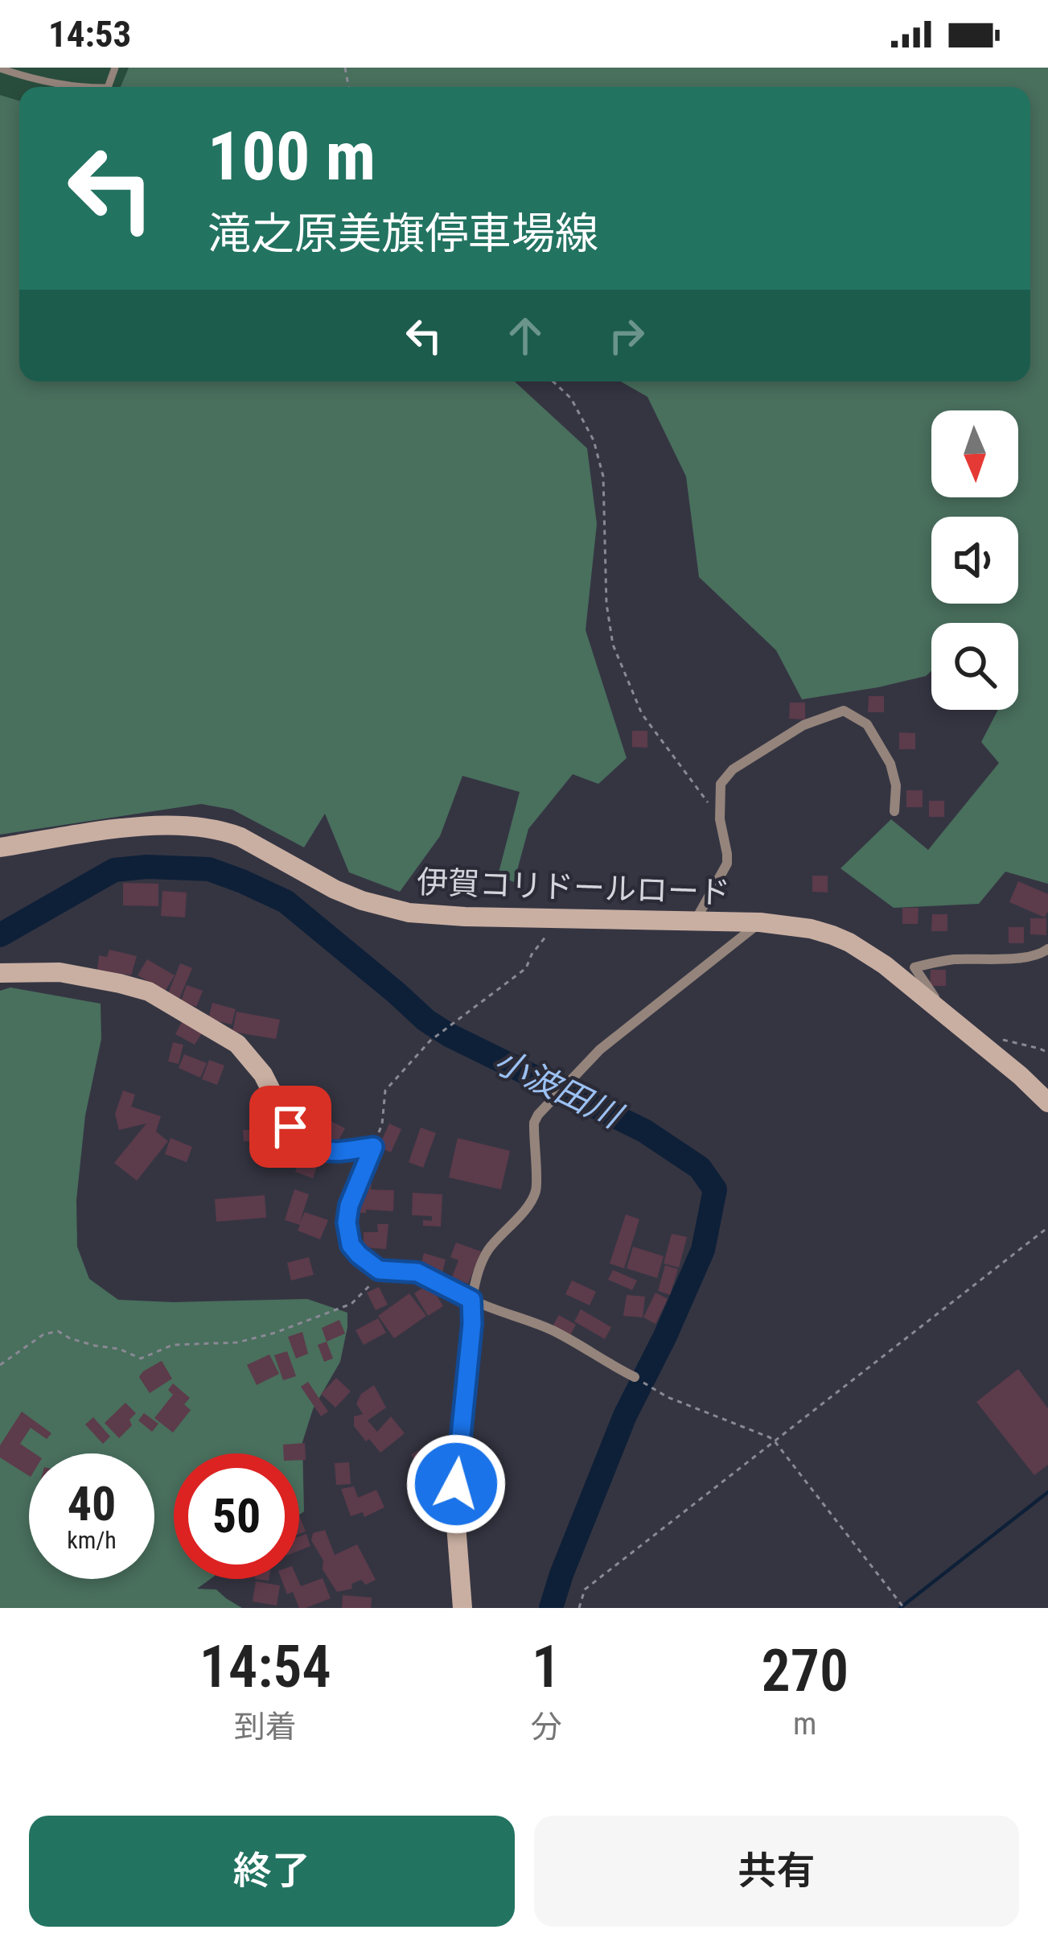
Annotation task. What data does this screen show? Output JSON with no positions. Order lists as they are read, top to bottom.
{
  "streets": {
    "street": ["伊賀コリドールロード"]
  },
  "water": ["小波田川"],
  "north": "bottom",
  "page": {
    "status": "14:53",
    "turn": ["100 m", "滝之原美旗停車場線"],
    "speed": "40 km/h",
    "limit": "50",
    "eta": [
      "14:54",
      "到着",
      "1",
      "分",
      "270",
      "m"
    ],
    "buttons": ["終了", "共有"]
  }
}
